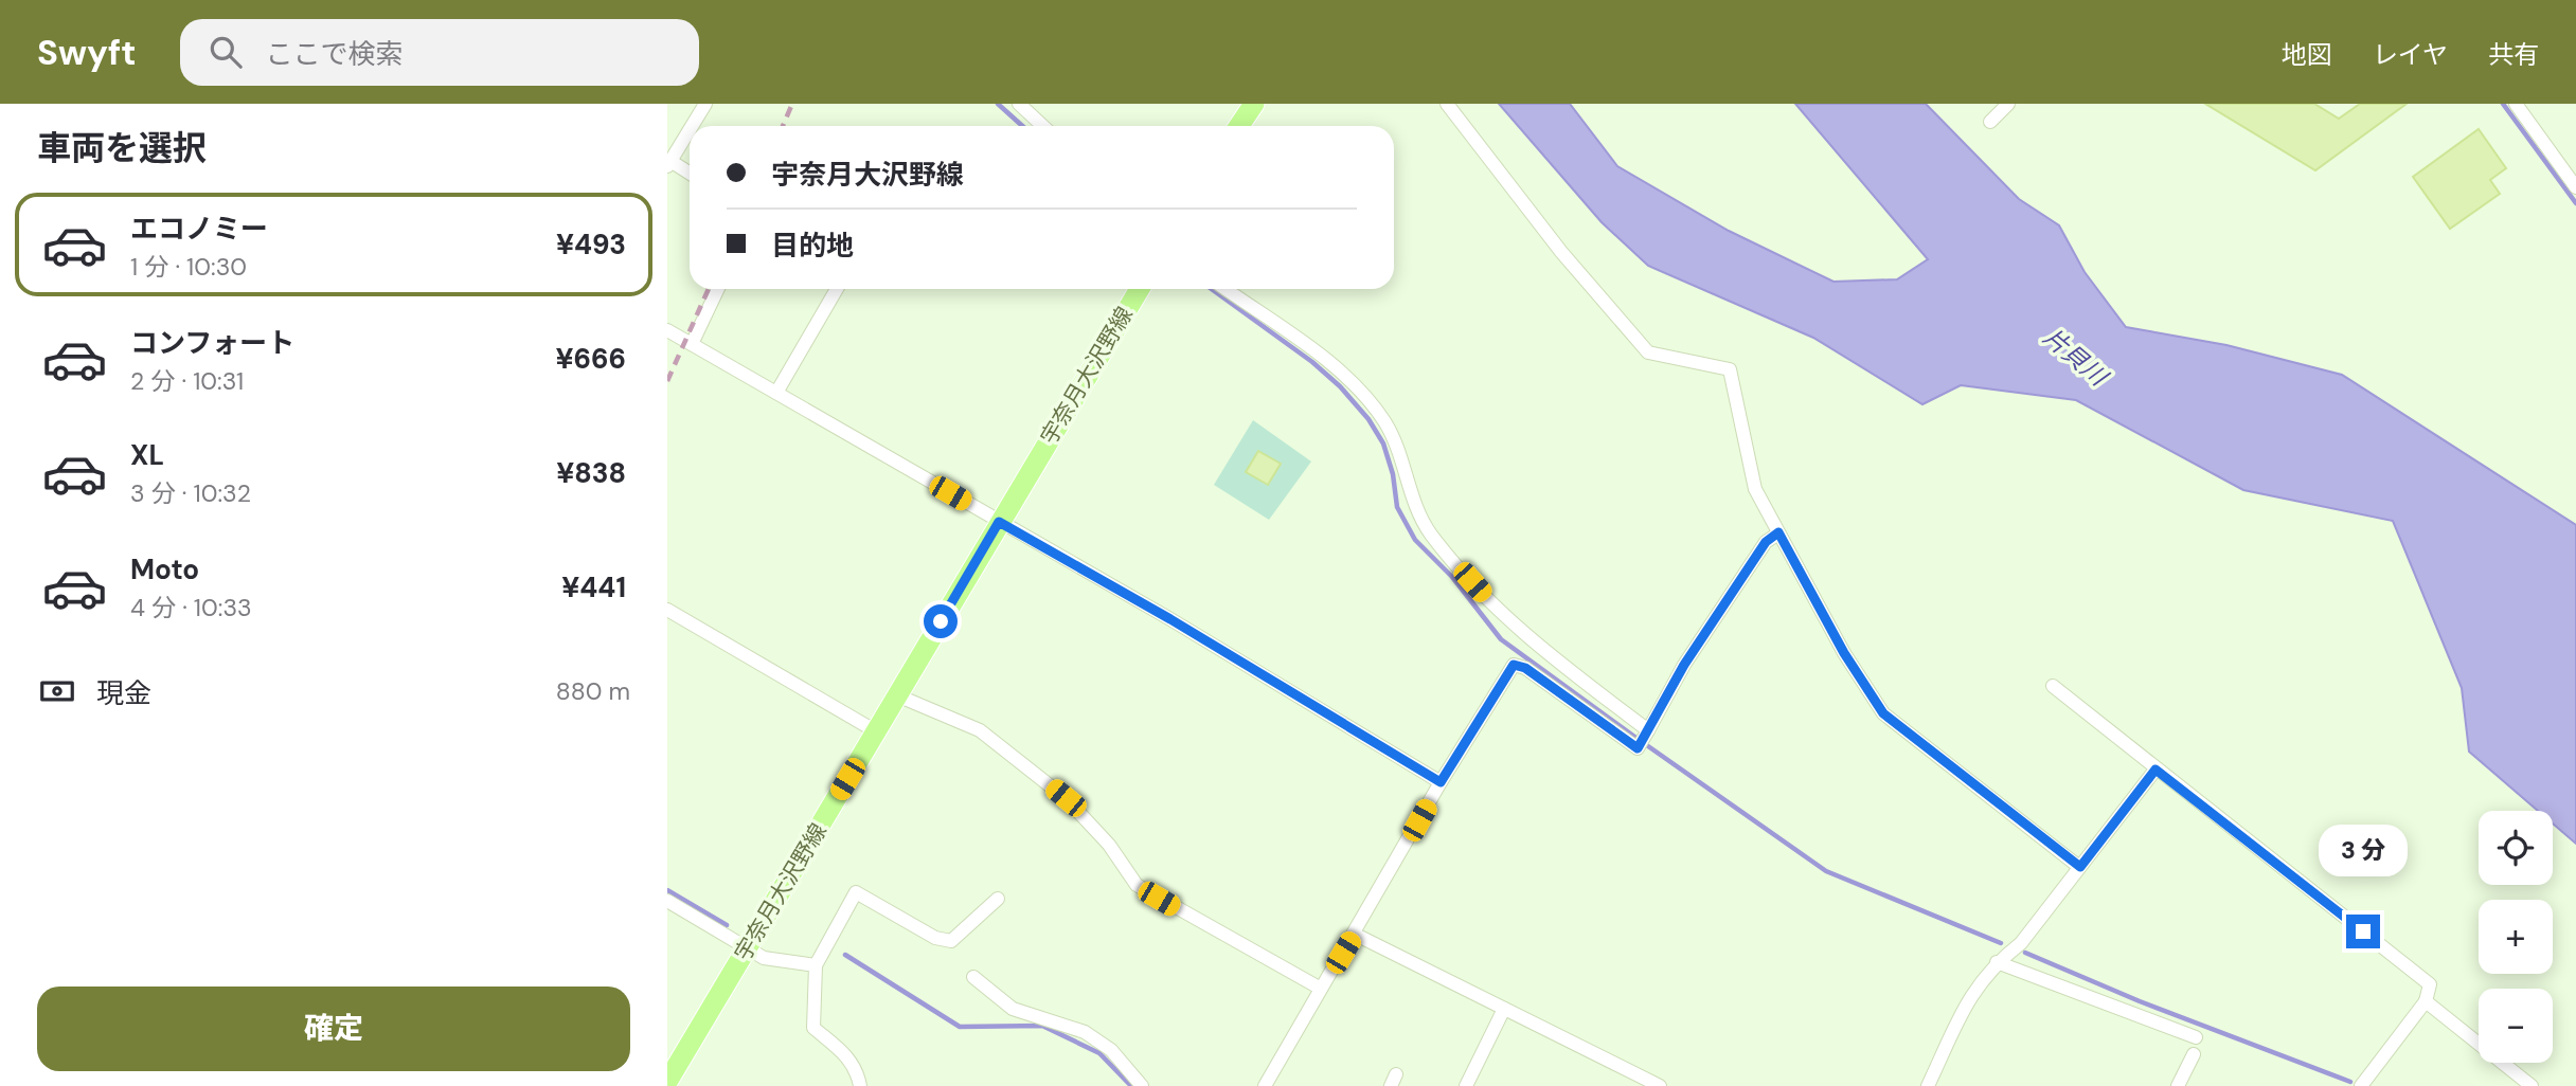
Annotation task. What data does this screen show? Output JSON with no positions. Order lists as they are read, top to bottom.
{
  "streets": {
    "main road": ["宇奈月大沢野線"]
  },
  "water": ["片貝川"],
  "page": {
    "header": "Swyft",
    "search": "ここで検索",
    "nav": ["地図", "レイヤ", "共有"],
    "heading": "車両を選択",
    "banner": ["宇奈月大沢野線", "目的地"],
    "list": [
      {
        "name": "エコノミー",
        "note": "1 分 · 10:30",
        "value": "¥493"
      },
      {
        "name": "コンフォート",
        "note": "2 分 · 10:31",
        "value": "¥666"
      },
      {
        "name": "XL",
        "note": "3 分 · 10:32",
        "value": "¥838"
      },
      {
        "name": "Moto",
        "note": "4 分 · 10:33",
        "value": "¥441"
      }
    ],
    "pay": ["現金", "880 m"],
    "map_buttons": ["+", "−"],
    "bubble": "3 分",
    "buttons": "確定"
  }
}
